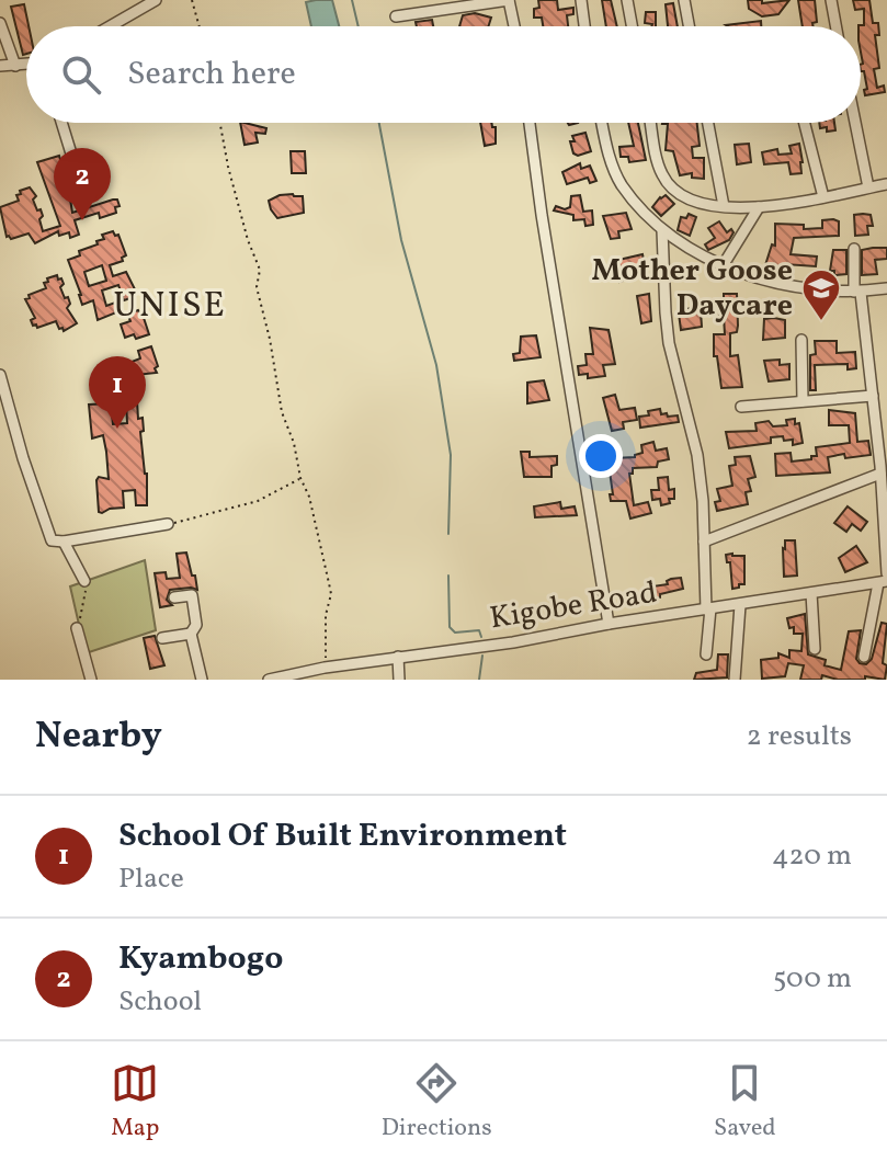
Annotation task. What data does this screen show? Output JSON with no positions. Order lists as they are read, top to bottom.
{
  "streets": {
    "street": ["Kigobe Road"]
  },
  "districts": ["UNISE"],
  "places": {
    "school or university": ["Mother Goose Daycare"]
  },
  "page": {
    "search": "Search here",
    "pins": ["2", "1"],
    "heading": ["Nearby", "2 results"],
    "list": [
      {
        "mark": "1",
        "name": "School Of Built Environment",
        "note": "Place",
        "value": "420 m"
      },
      {
        "mark": "2",
        "name": "Kyambogo",
        "note": "School",
        "value": "500 m"
      }
    ],
    "nav": ["Map", "Directions", "Saved"]
  }
}
